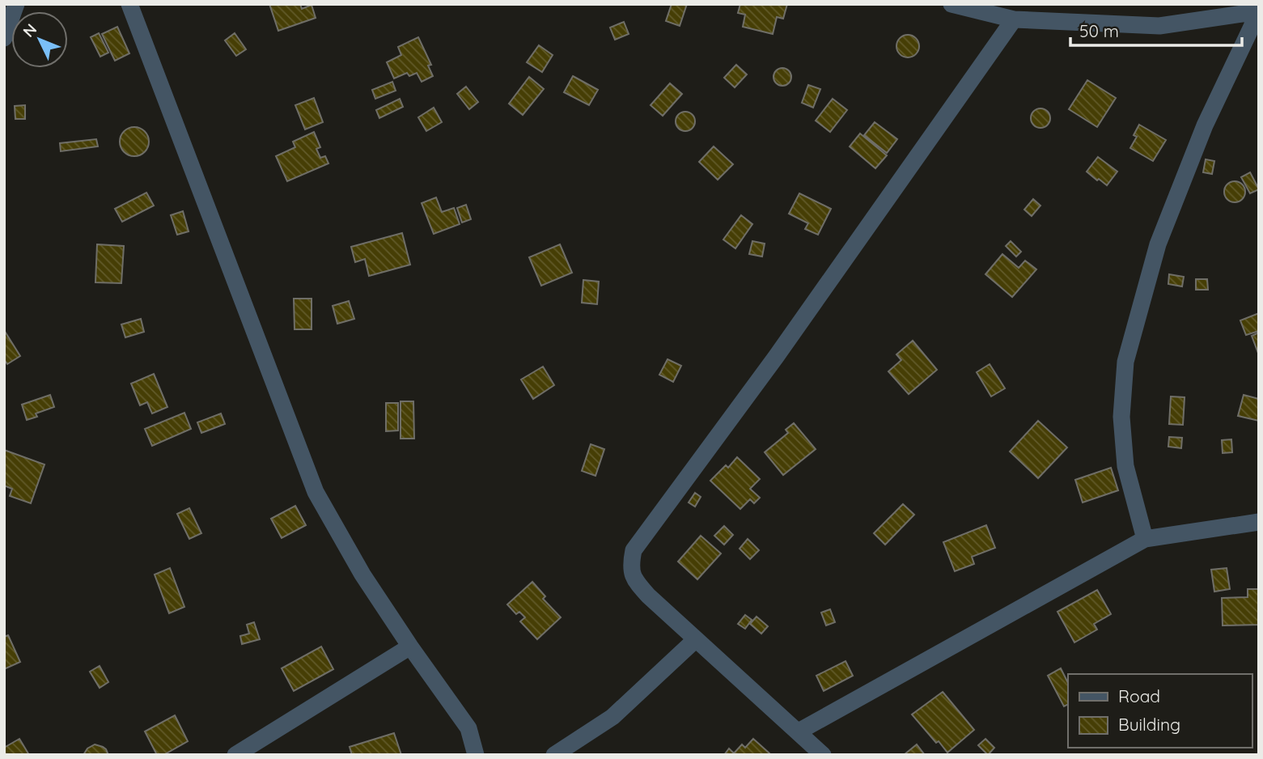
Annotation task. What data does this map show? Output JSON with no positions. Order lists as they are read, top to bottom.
{
  "legend": ["Road", "Building"],
  "scale_bar": "50 m",
  "north": "top left"
}
